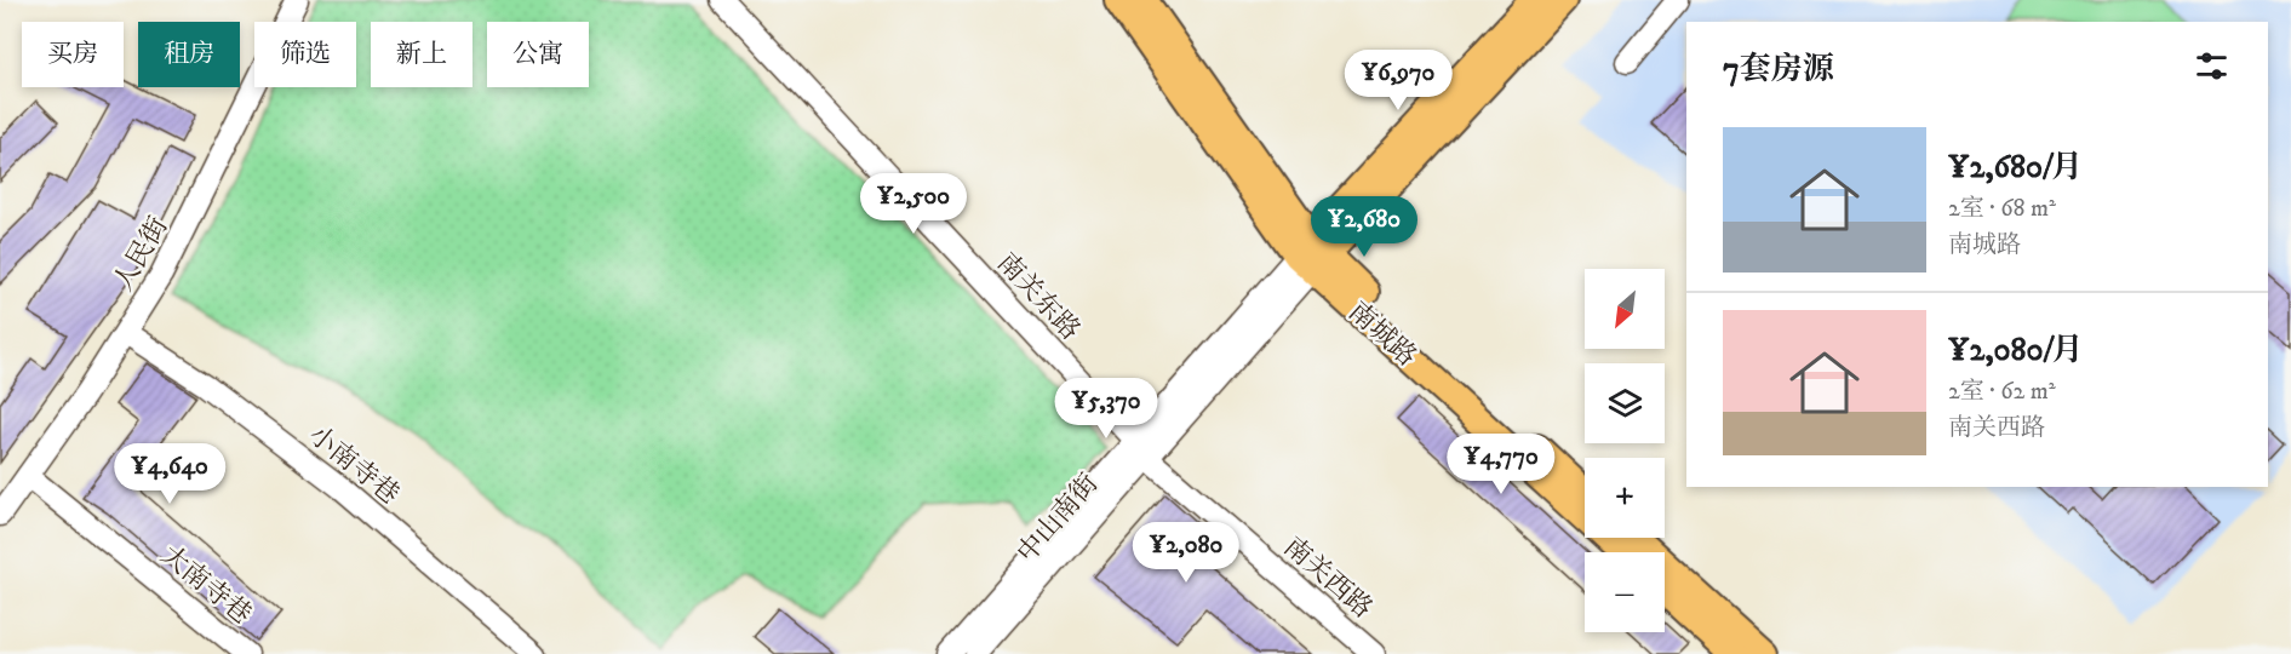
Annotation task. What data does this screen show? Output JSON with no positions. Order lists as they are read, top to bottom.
{
  "streets": {
    "main road": ["南城路"],
    "street": [
      "人民街",
      "南关东路",
      "小南寺巷",
      "中山南街",
      "南关西路",
      "大南寺巷"
    ]
  },
  "crossings": [
    ["人民街", "小南寺巷"],
    ["人民街", "大南寺巷"],
    ["南关东路", "中山南街"],
    ["南关东路", "南关西路"],
    ["南城路", "中山南街"],
    ["中山南街", "南关西路"]
  ],
  "north": "bottom left",
  "page": {
    "chip": [
      "买房",
      "租房",
      "筛选",
      "新上",
      "公寓"
    ],
    "heading": "7套房源",
    "price": [
      "¥6,970",
      "¥2,500",
      "¥2,680",
      "¥5,370",
      "¥4,770",
      "¥4,640",
      "¥2,080"
    ],
    "list": [
      {
        "name": "¥2,680/月",
        "note": "2室 · 68 m² · 南城路"
      },
      {
        "name": "¥2,080/月",
        "note": "2室 · 62 m² · 南关西路"
      }
    ],
    "map_buttons": ["+", "−"]
  }
}
